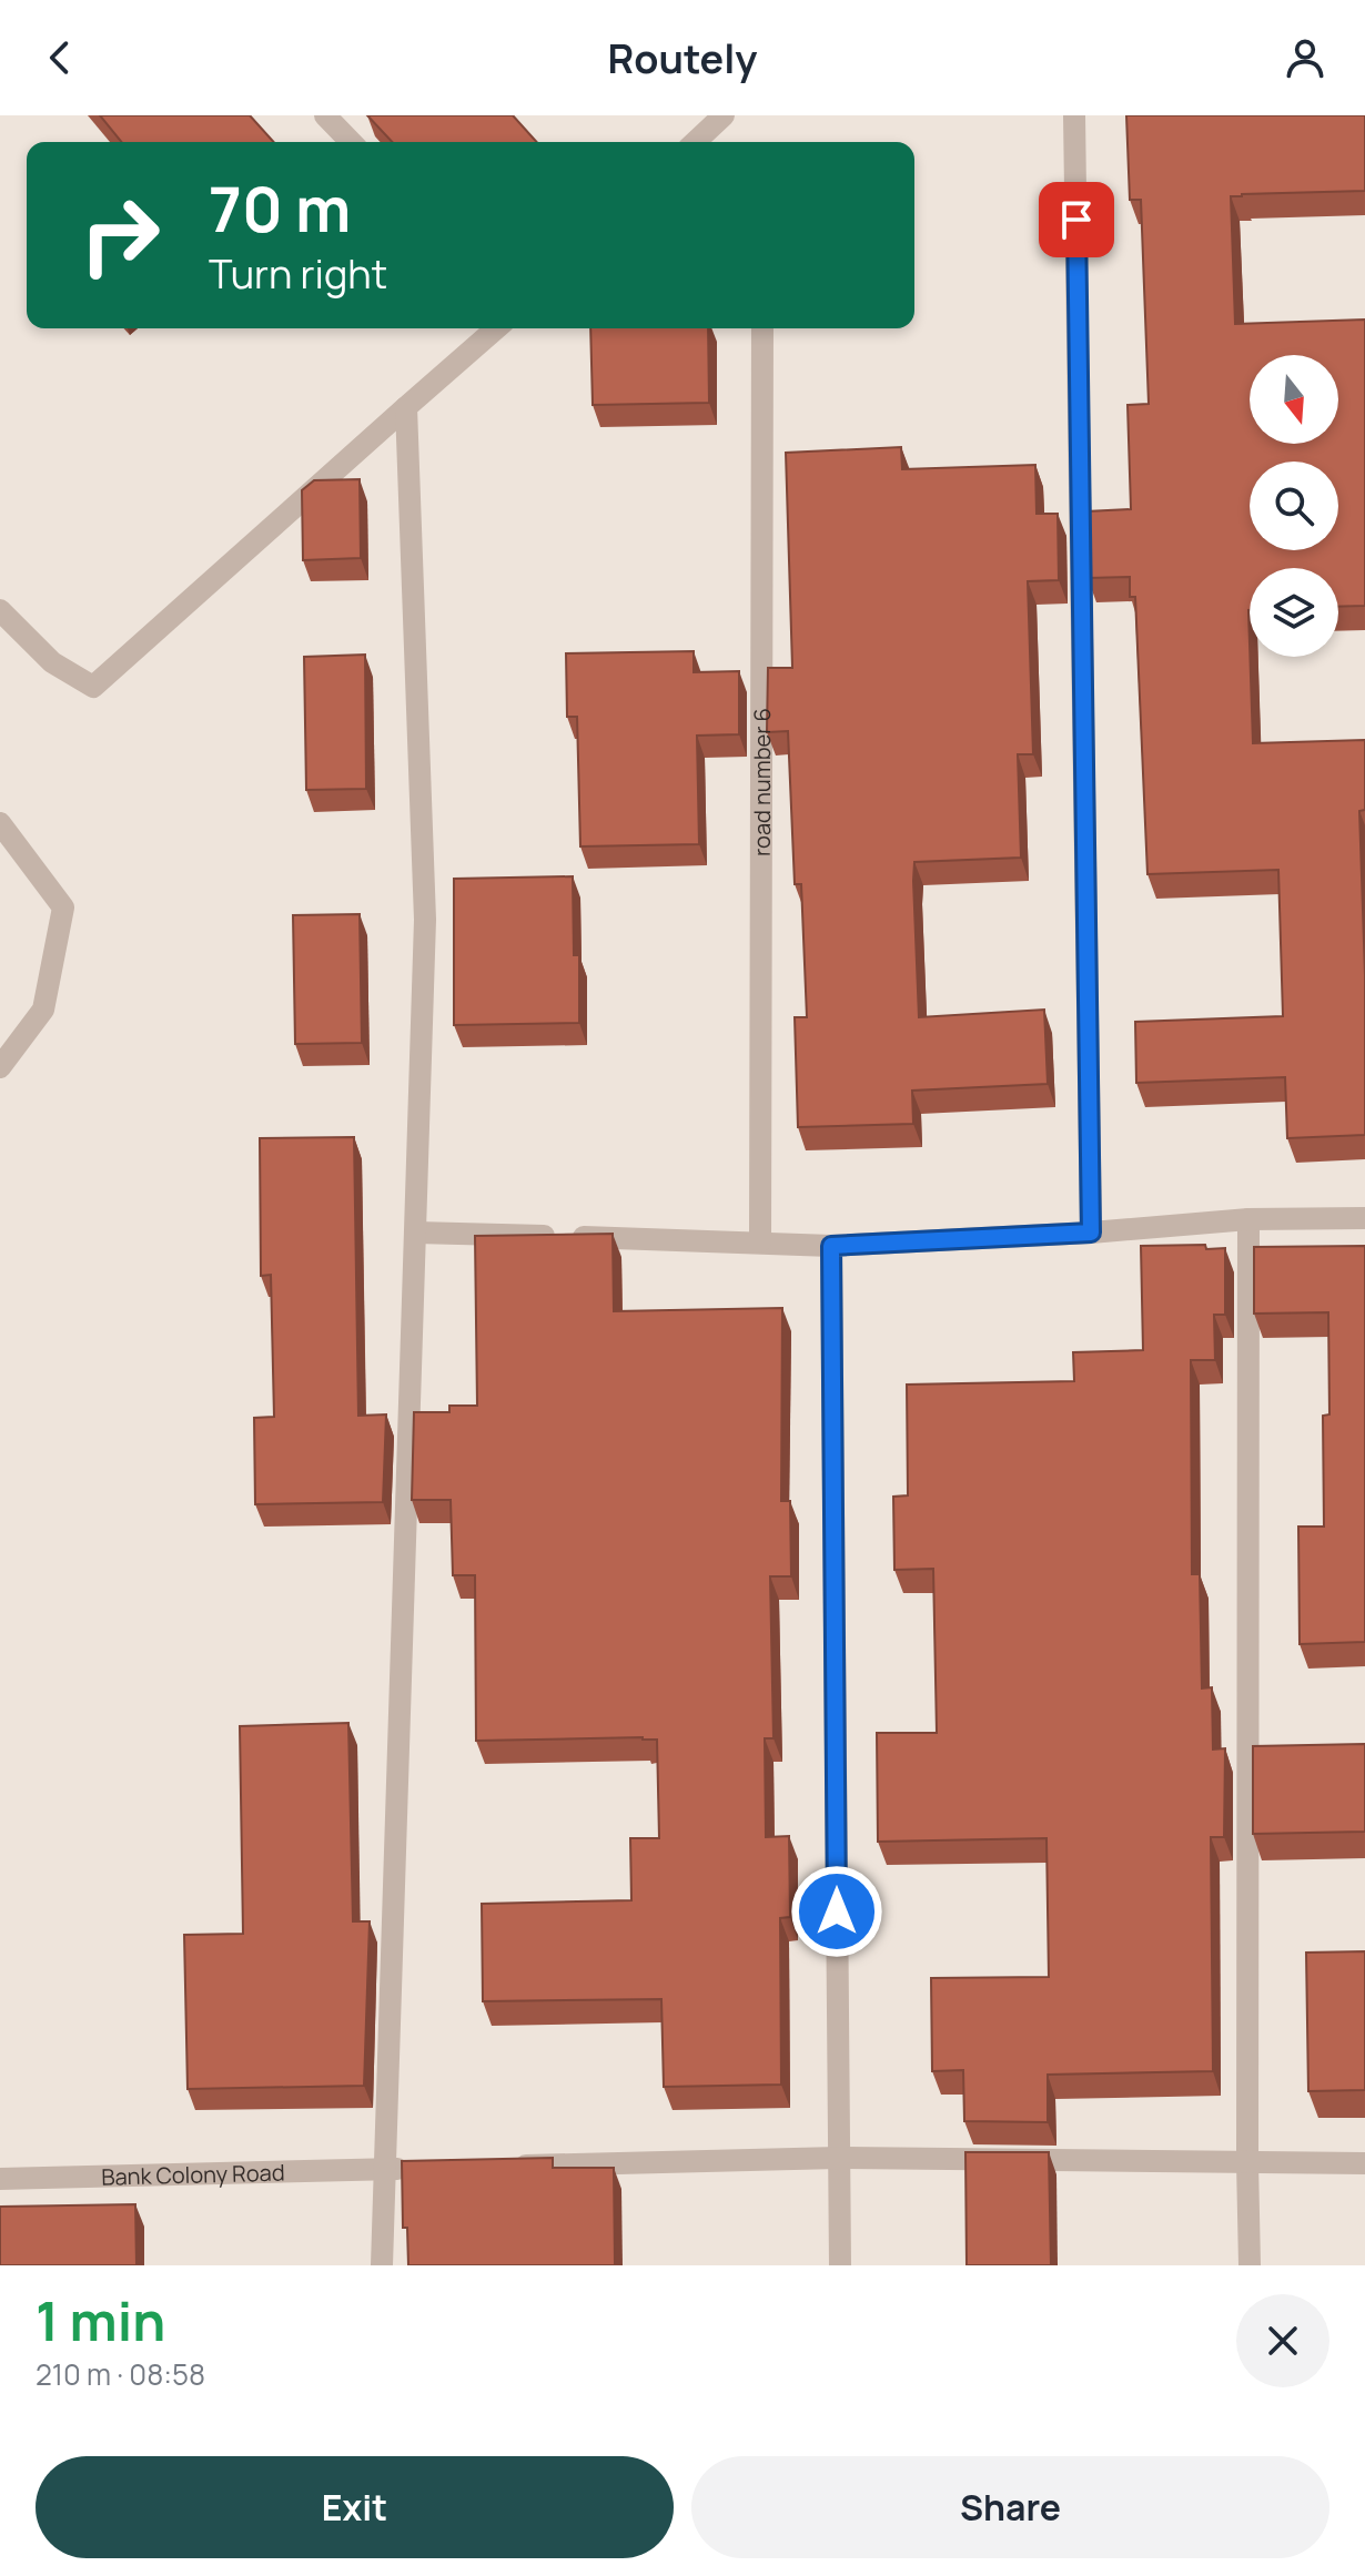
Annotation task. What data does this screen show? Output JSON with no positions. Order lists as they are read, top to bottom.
{
  "streets": {
    "street": ["road number 6", "Bank Colony Road"]
  },
  "north": "bottom",
  "page": {
    "header": "Routely",
    "turn": ["70 m", "Turn right"],
    "heading": ["1 min", "210 m · 08:58"],
    "buttons": ["Exit", "Share"]
  }
}
